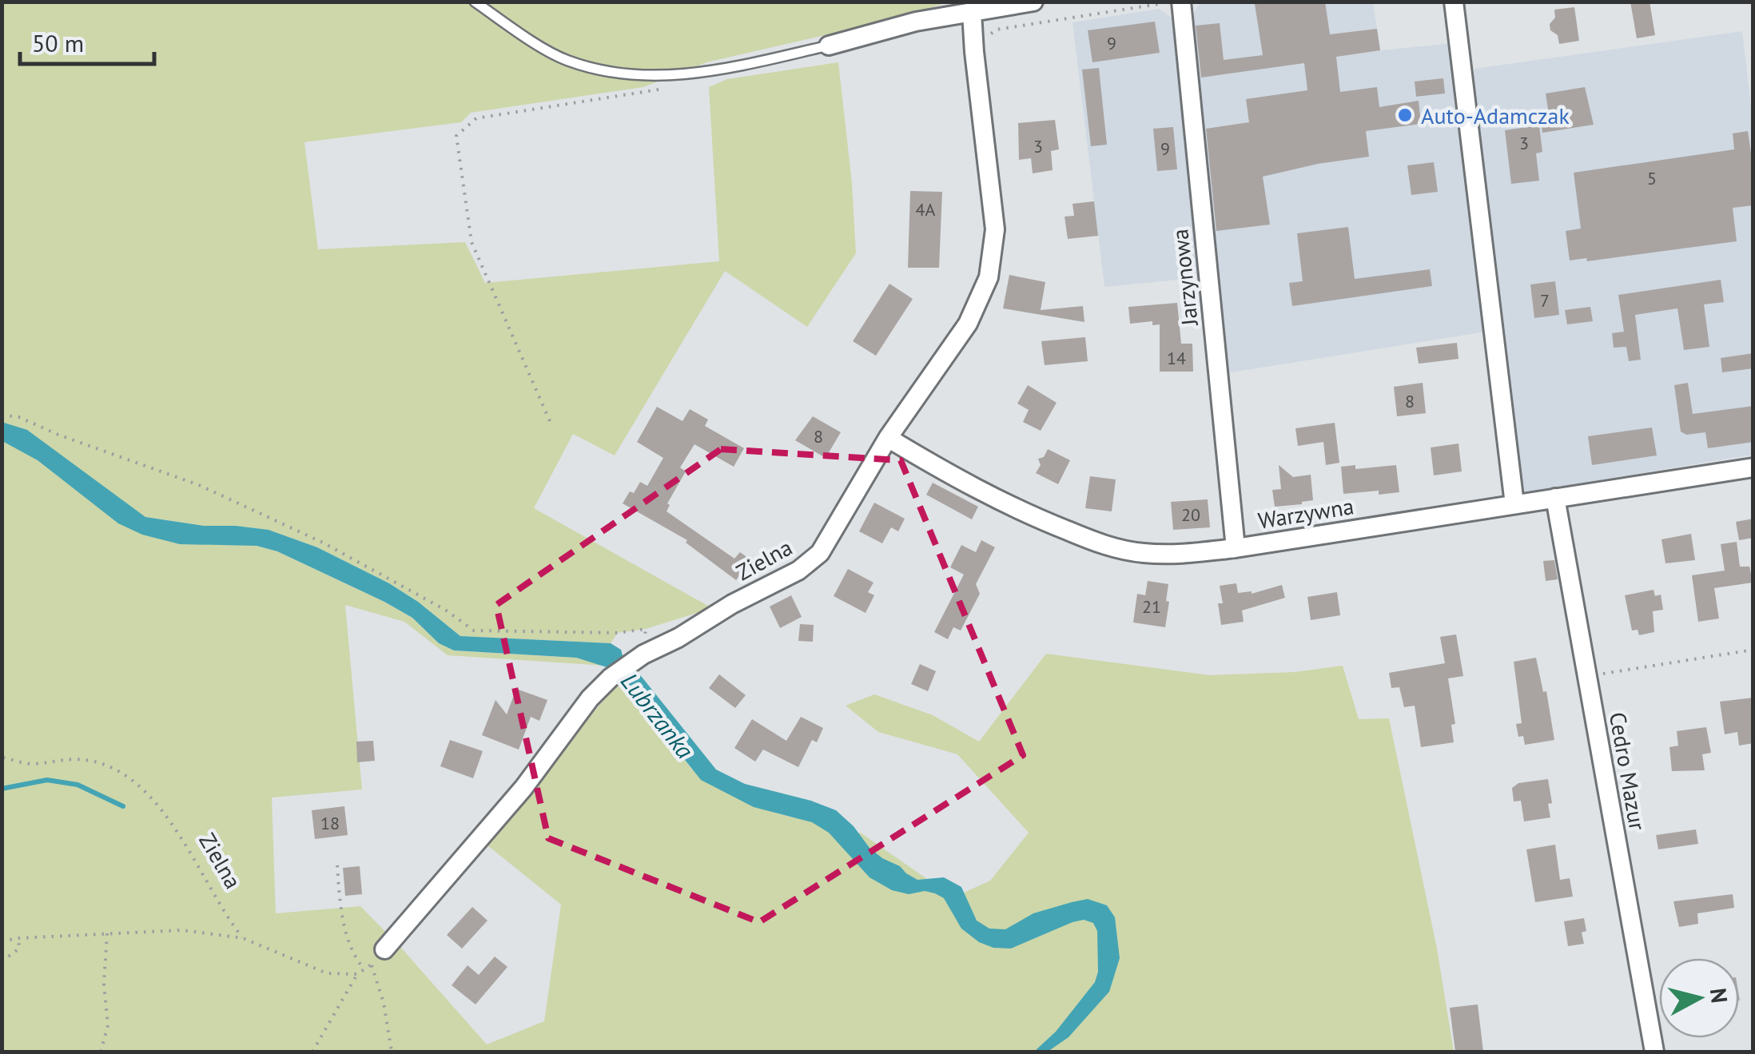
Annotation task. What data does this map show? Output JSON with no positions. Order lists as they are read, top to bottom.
{
  "streets": {
    "street": [
      "Jarzynowa",
      "Warzywna",
      "Zielna",
      "Cedro Mazur"
    ]
  },
  "crossings": [
    ["Jarzynowa", "Warzywna"],
    ["Warzywna", "Zielna"],
    ["Warzywna", "Cedro Mazur"]
  ],
  "water": ["Lubrzanka"],
  "places": ["Auto-Adamczak"],
  "house_numbers": [
    "9",
    "3",
    "3",
    "9",
    "5",
    "4A",
    "7",
    "14",
    "8",
    "8",
    "20",
    "21",
    "18"
  ],
  "scale_bar": "50 m",
  "north": "right"
}
